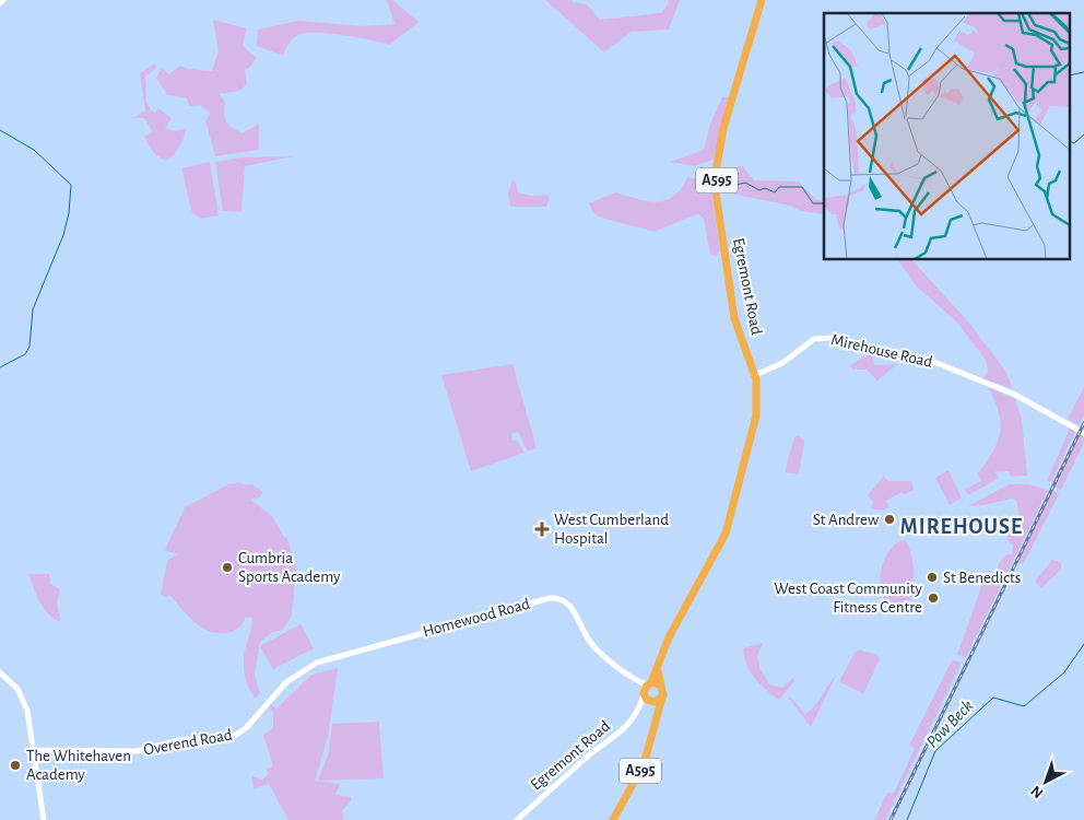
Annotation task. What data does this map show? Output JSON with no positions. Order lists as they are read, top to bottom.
{
  "streets": {
    "highway": ["A595", "Egremont Road"],
    "street": ["Mirehouse Road", "Homewood Road", "Overend Road"]
  },
  "crossings": [
    ["A595", "Egremont Road"],
    ["Egremont Road", "Mirehouse Road"],
    ["Homewood Road", "Overend Road"]
  ],
  "districts": ["MIREHOUSE"],
  "water": ["Pow Beck"],
  "places": {
    "other": [
      "St Andrew",
      "Cumbria Sports Academy",
      "St Benedicts",
      "West Coast Community Fitness Centre",
      "The Whitehaven Academy"
    ],
    "health": ["West Cumberland Hospital"]
  },
  "north": "bottom left"
}
